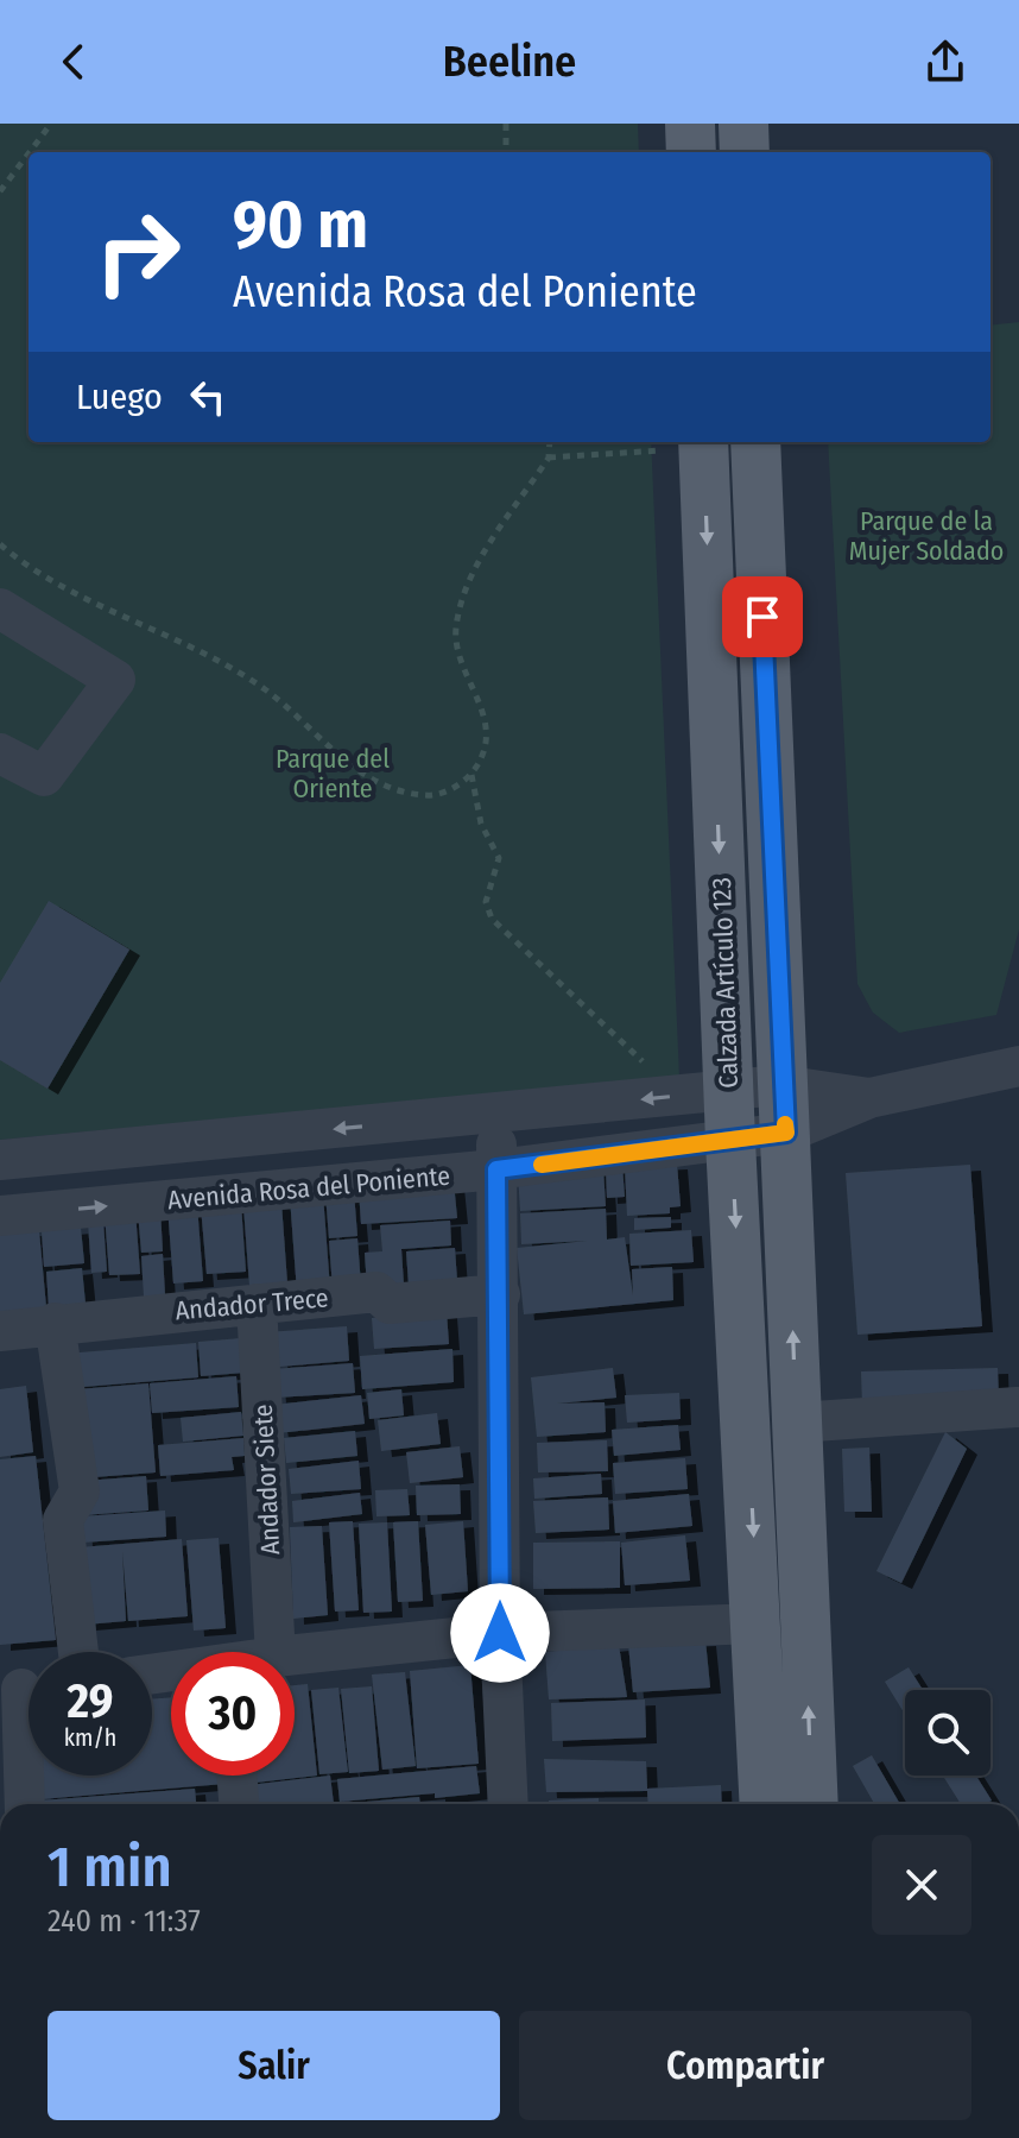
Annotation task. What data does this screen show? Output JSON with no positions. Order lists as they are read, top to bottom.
{
  "streets": {
    "main road": ["Calzada Artículo 123"],
    "street": ["Avenida Rosa del Poniente", "Andador Trece", "Andador Siete"]
  },
  "crossings": [
    ["Calzada Artículo 123", "Avenida Rosa del Poniente"],
    ["Andador Trece", "Andador Siete"]
  ],
  "parks": ["Parque de la Mujer Soldado", "Parque del Oriente"],
  "page": {
    "header": "Beeline",
    "turn": ["90 m", "Avenida Rosa del Poniente"],
    "then": "Luego",
    "speed": "29 km/h",
    "limit": "30",
    "heading": ["1 min", "240 m · 11:37"],
    "buttons": ["Salir", "Compartir"]
  }
}
